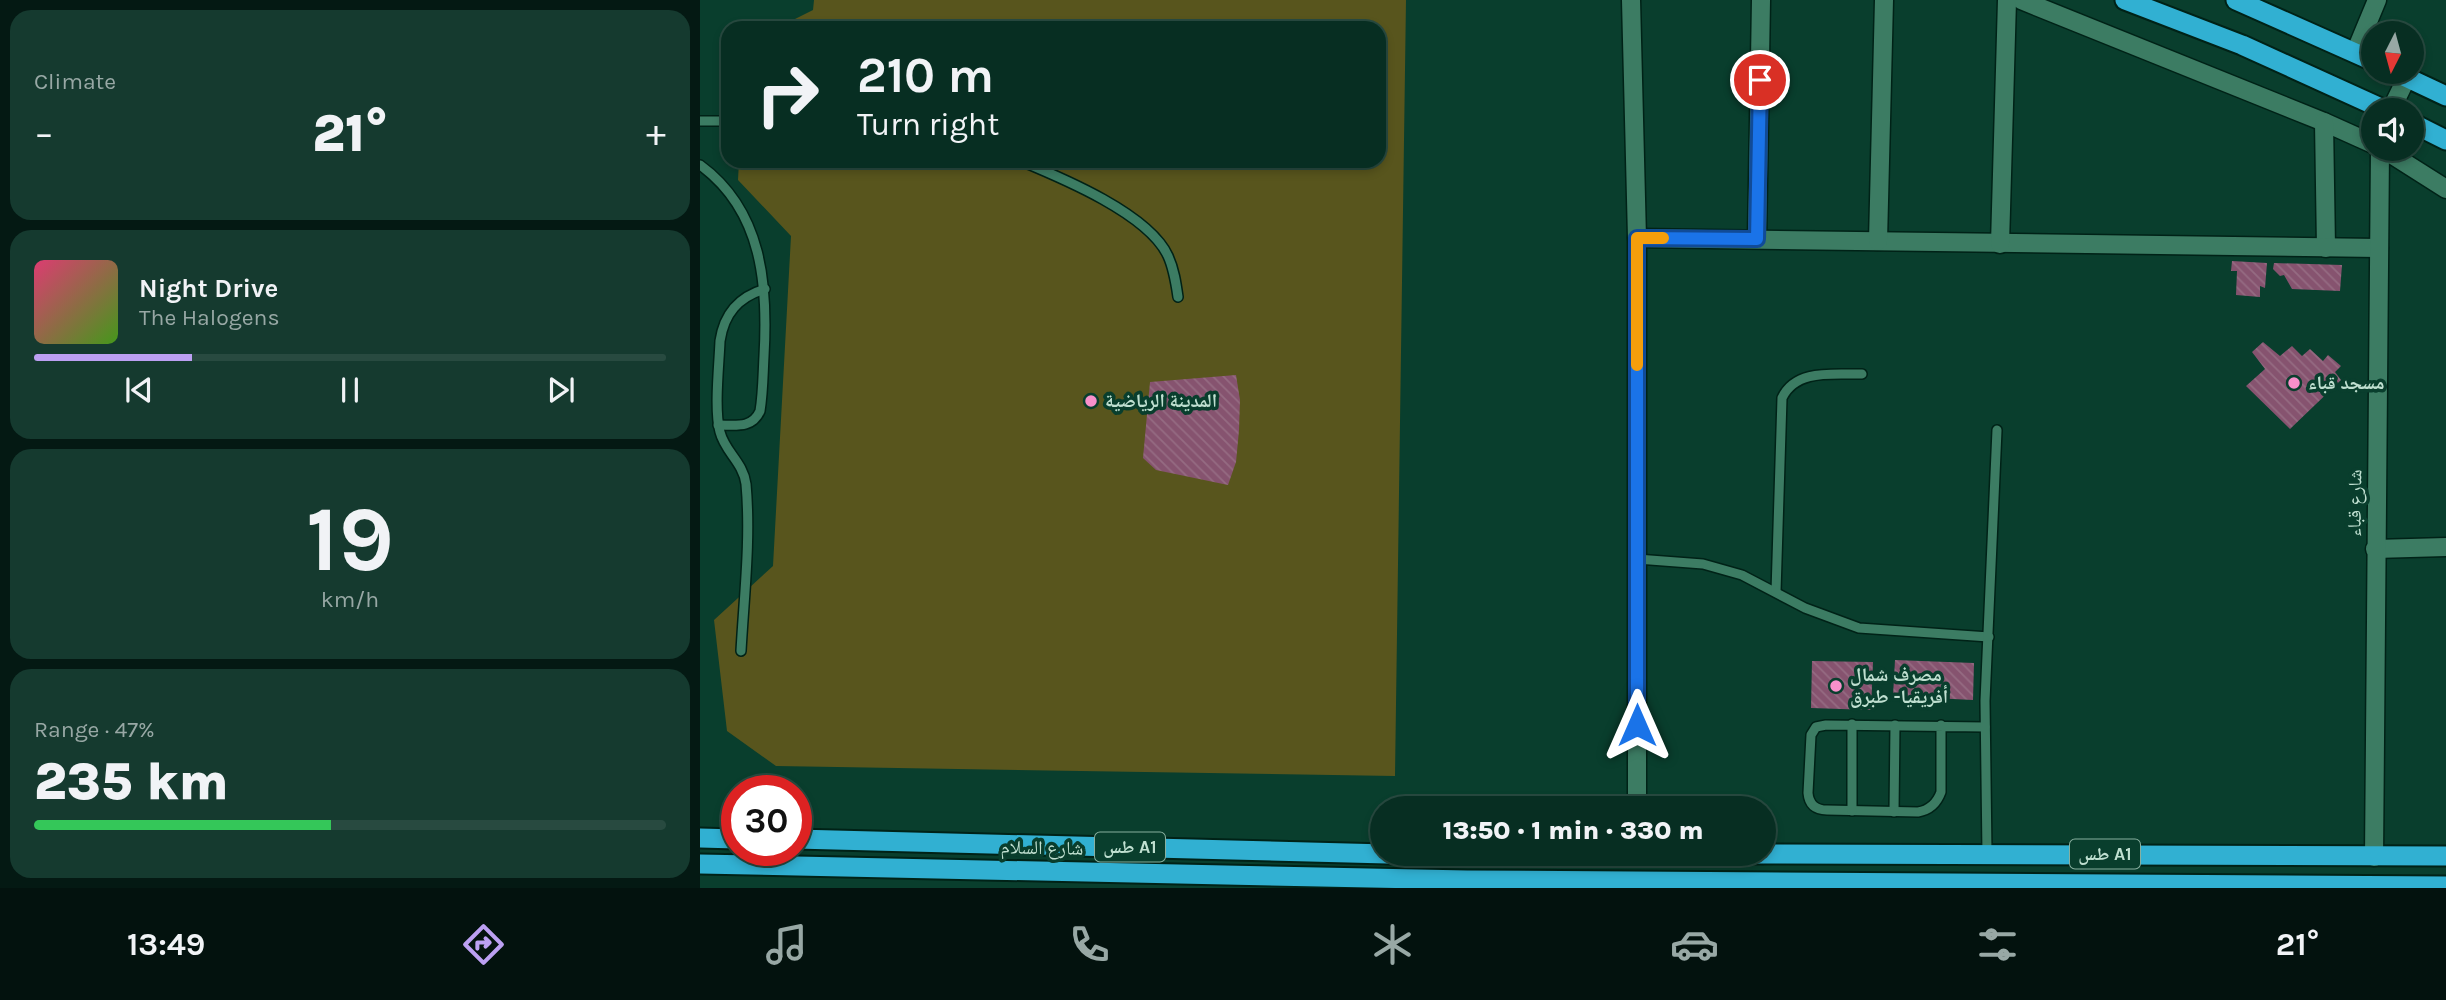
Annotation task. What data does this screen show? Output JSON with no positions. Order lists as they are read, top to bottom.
{
  "streets": {
    "highway": ["طس A1", "شارع السلام"],
    "street": ["شارع قباء"]
  },
  "crossings": [
    ["شارع قباء", "طس A1"]
  ],
  "places": ["مسجد قباء", "المدينة الرياضية", "مصرف شمال أفريقيا- طبرق"],
  "north": "bottom",
  "page": {
    "tile": [
      "Climate",
      ["19", "km/h"],
      ["Range · 47%", "235 km"]
    ],
    "turn": ["210 m", "Turn right"],
    "heat": ["−", "21°", "+"],
    "song": ["Night Drive", "The Halogens"],
    "limit": "30",
    "trip": "13:50 · 1 min · 330 m",
    "tabs": ["13:49", "21°"]
  }
}
